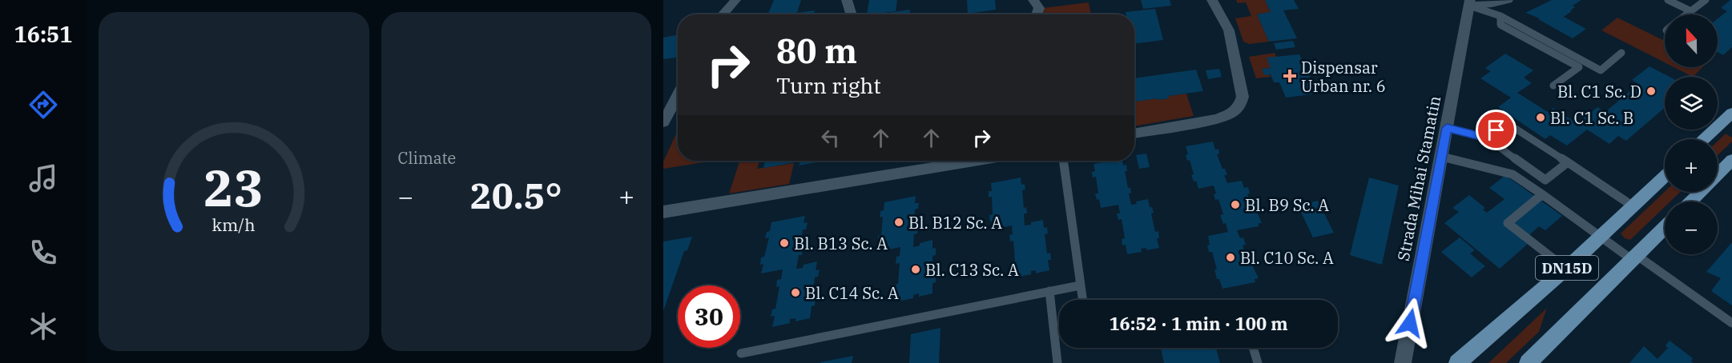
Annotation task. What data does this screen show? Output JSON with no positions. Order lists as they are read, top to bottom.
{
  "streets": {
    "main road": ["DN15D"],
    "street": ["Strada Mihai Stamatin"]
  },
  "places": {
    "health": ["Dispensar Urban nr. 6"],
    "other": [
      "Bl. C1 Sc. D",
      "Bl. C1 Sc. B",
      "Bl. B9 Sc. A",
      "Bl. B12 Sc. A",
      "Bl. B13 Sc. A",
      "Bl. C10 Sc. A",
      "Bl. C13 Sc. A",
      "Bl. C14 Sc. A"
    ]
  },
  "north": "top",
  "page": {
    "tabs": "16:51",
    "tile": "Climate",
    "map_buttons": ["+", "−"],
    "turn": ["80 m", "Turn right"],
    "heat": ["−", "20.5°", "+"],
    "limit": "30",
    "trip": "16:52 · 1 min · 100 m",
    "gauge": ["23", "km/h"]
  }
}
